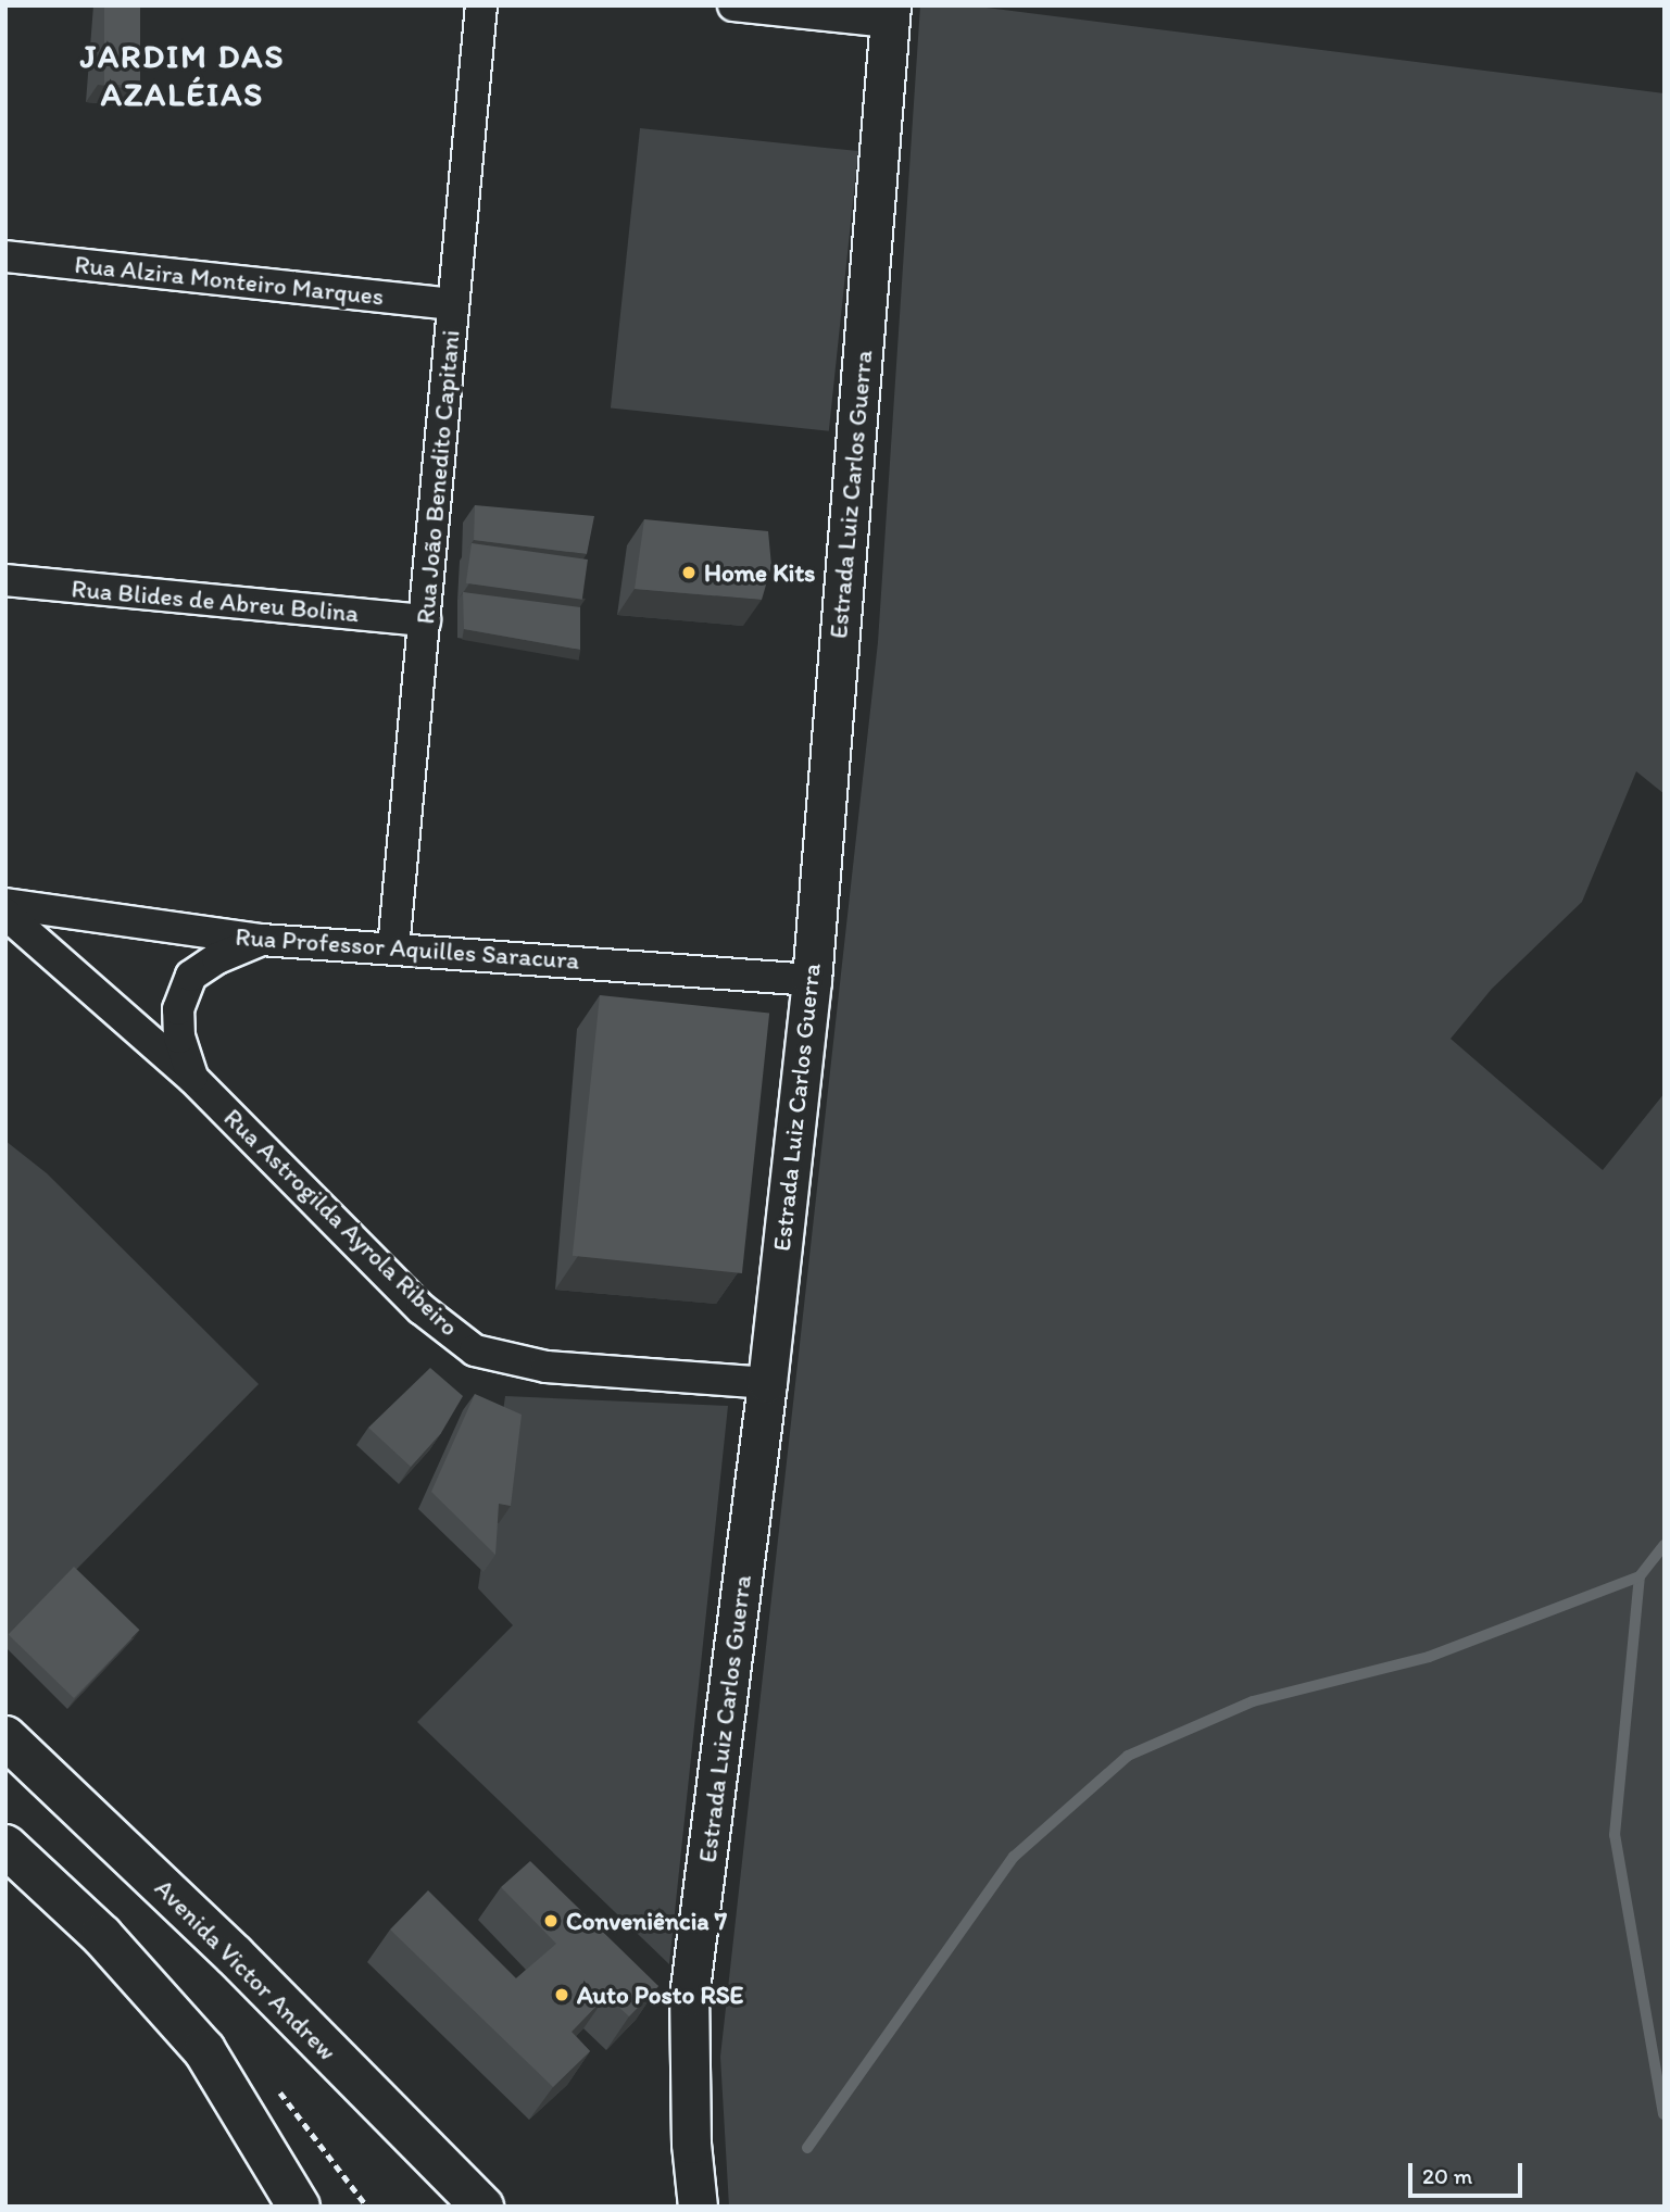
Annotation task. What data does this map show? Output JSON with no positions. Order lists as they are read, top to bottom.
{
  "streets": {
    "main road": ["Avenida Victor Andrew"],
    "street": [
      "Rua Alzira Monteiro Marques",
      "Rua João Benedito Capitani",
      "Estrada Luiz Carlos Guerra",
      "Rua Blides de Abreu Bolina",
      "Rua Professor Aquilles Saracura",
      "Rua Astrogilda Ayrola Ribeiro"
    ]
  },
  "crossings": [
    ["Rua Alzira Monteiro Marques", "Rua João Benedito Capitani"],
    ["Rua João Benedito Capitani", "Rua Blides de Abreu Bolina"],
    ["Rua João Benedito Capitani", "Rua Professor Aquilles Saracura"],
    ["Estrada Luiz Carlos Guerra", "Rua Professor Aquilles Saracura"],
    ["Estrada Luiz Carlos Guerra", "Rua Astrogilda Ayrola Ribeiro"],
    ["Rua Professor Aquilles Saracura", "Rua Astrogilda Ayrola Ribeiro"]
  ],
  "districts": ["JARDIM DAS AZALÉIAS"],
  "places": ["Home Kits", "Conveniência 7", "Auto Posto RSE"],
  "scale_bar": "20 m"
}
